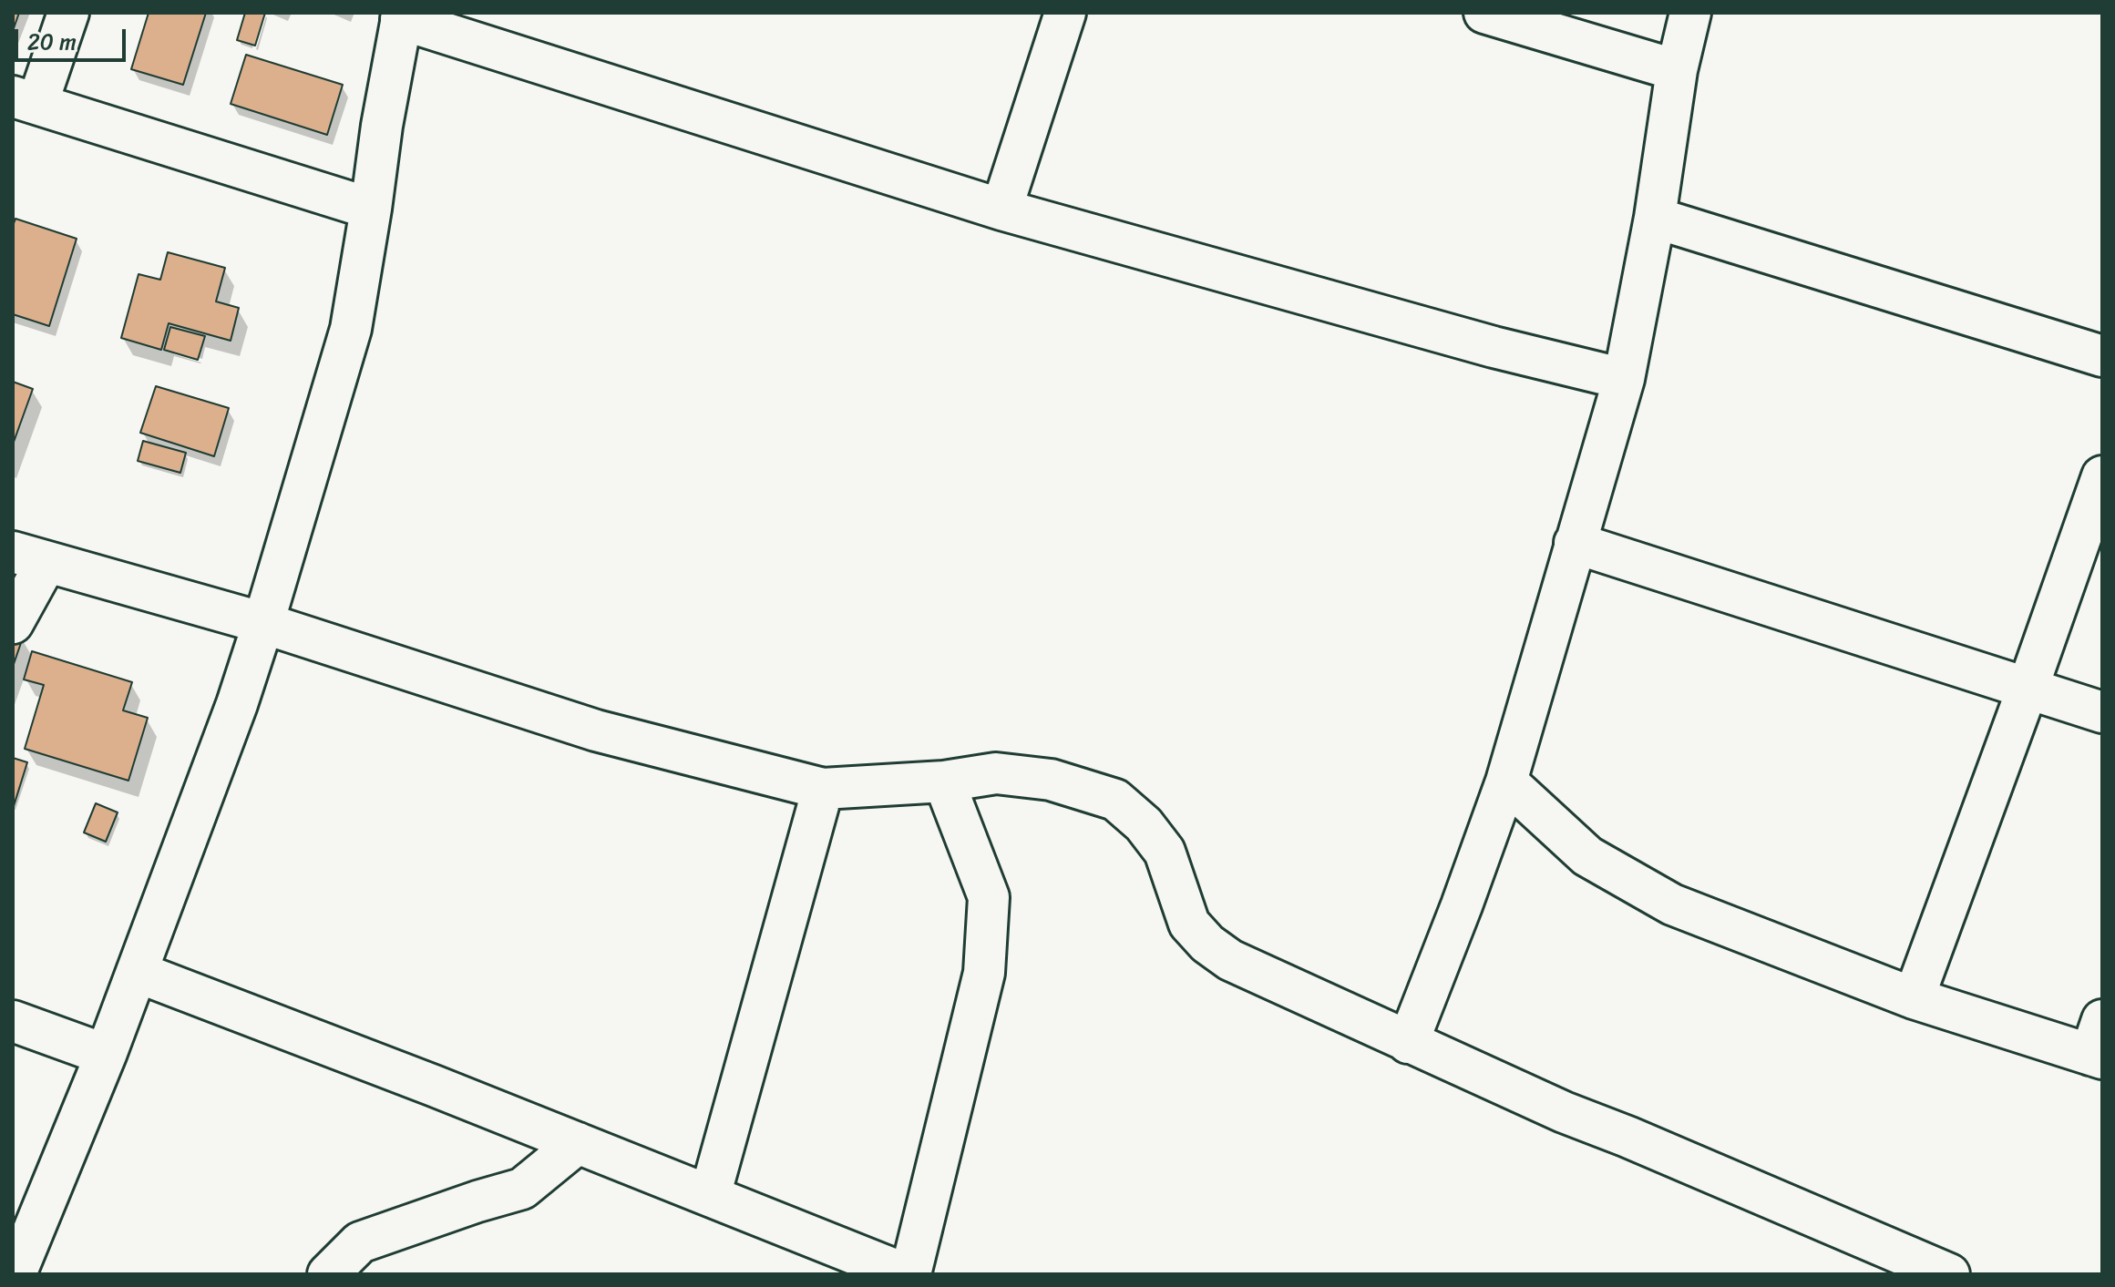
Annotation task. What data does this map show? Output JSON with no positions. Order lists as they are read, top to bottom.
{
  "scale_bar": "20 m"
}
